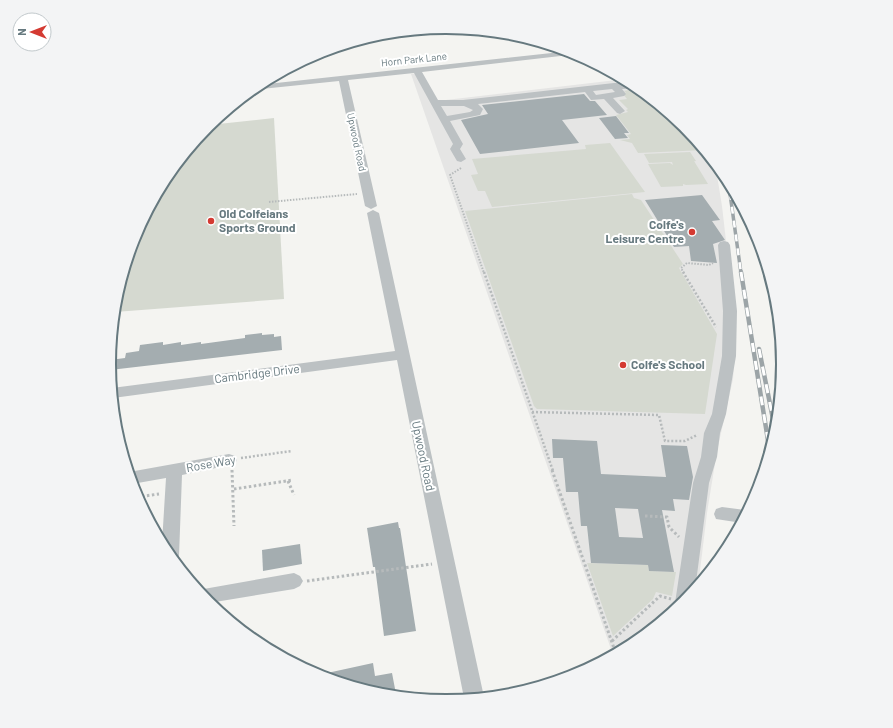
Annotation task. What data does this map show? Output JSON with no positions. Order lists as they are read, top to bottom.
{
  "streets": {
    "street": [
      "Horn Park Lane",
      "Upwood Road",
      "Cambridge Drive",
      "Rose Way"
    ]
  },
  "crossings": [
    ["Horn Park Lane", "Upwood Road"],
    ["Upwood Road", "Cambridge Drive"]
  ],
  "places": ["Old Colfeians Sports Ground", "Colfe's Leisure Centre", "Colfe's School"],
  "north": "left"
}
